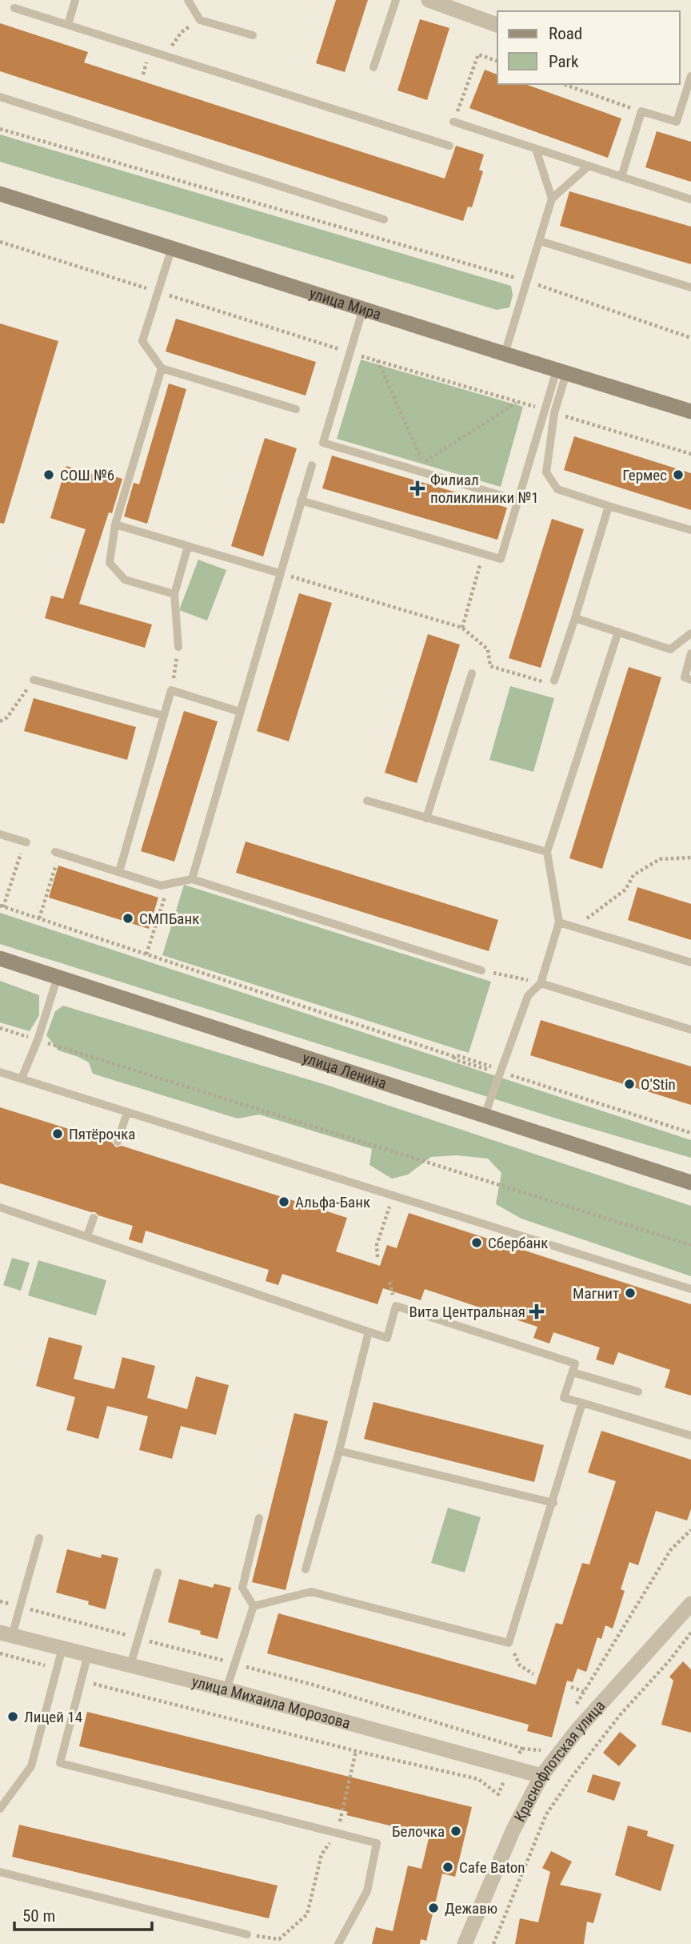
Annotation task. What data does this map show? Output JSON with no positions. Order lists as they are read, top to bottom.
{
  "streets": {
    "main road": ["улица Мира", "улица Ленина"],
    "street": ["улица Михаила Морозова", "Краснофлотская улица"]
  },
  "crossings": [
    ["улица Михаила Морозова", "Краснофлотская улица"]
  ],
  "places": {
    "other": [
      "СОШ №6",
      "Гермес",
      "СМПБанк",
      "O'Stin",
      "Пятёрочка",
      "Альфа-Банк",
      "Сбербанк",
      "Магнит",
      "Лицей 14",
      "Белочка",
      "Cafe Baton",
      "Дежавю"
    ],
    "health": ["Филиал поликлиники №1", "Вита Центральная"]
  },
  "legend": ["Road", "Park"],
  "scale_bar": "50 m"
}
